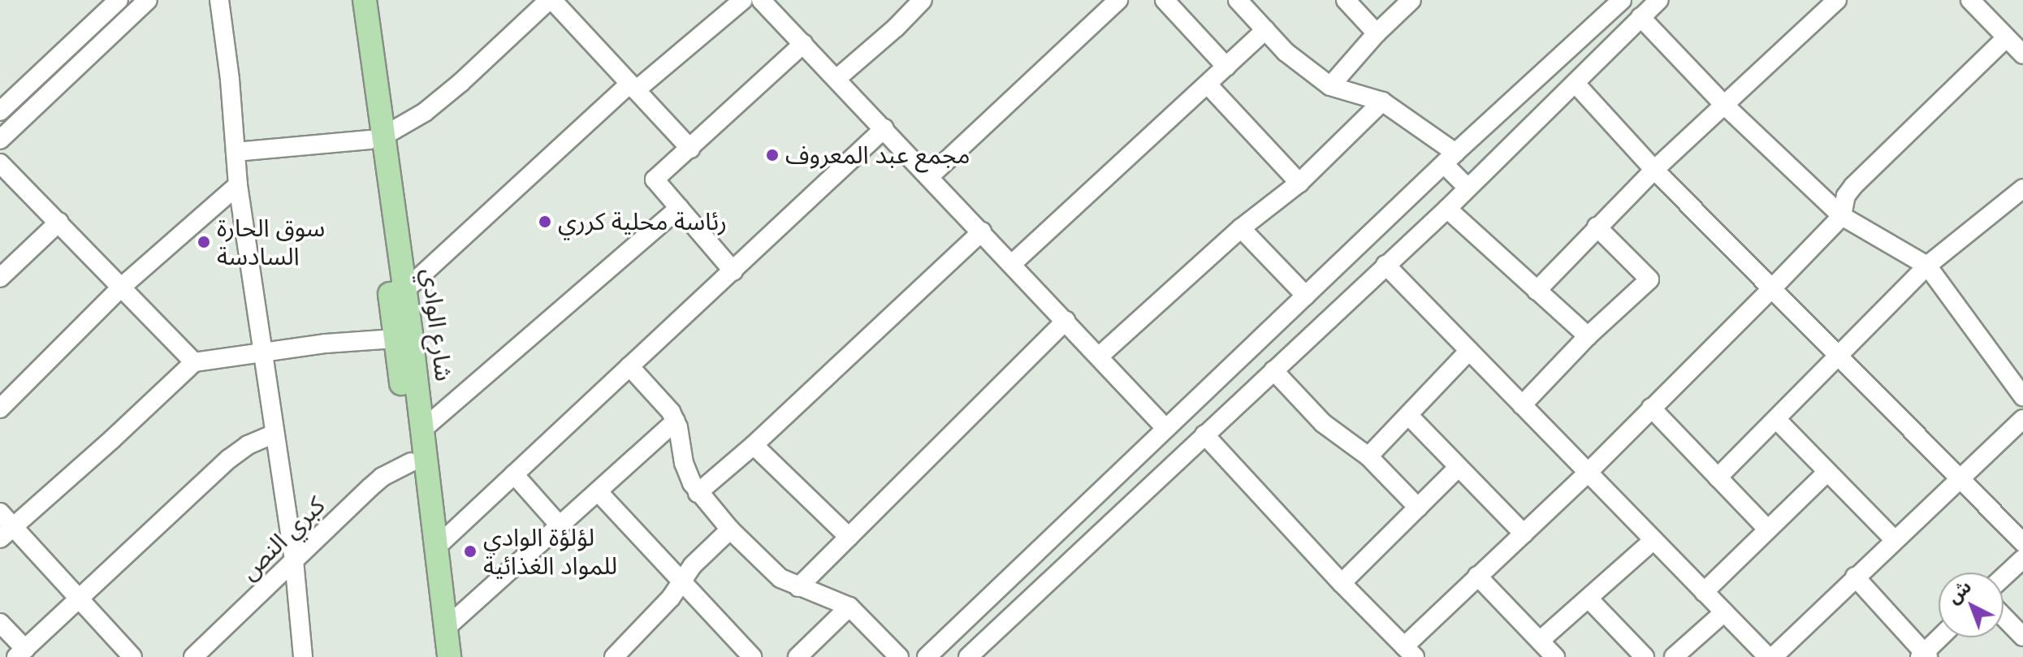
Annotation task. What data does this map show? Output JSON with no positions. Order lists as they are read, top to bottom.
{
  "streets": {
    "main road": ["شارع الوادي"],
    "street": ["كبري النص"]
  },
  "crossings": [
    ["شارع الوادي", "كبري النص"]
  ],
  "places": [
    "مجمع عبد المعروف",
    "رئاسة محلية كرري",
    "سوق الحارة السادسة",
    "لؤلؤة الوادي للمواد الغذائية"
  ],
  "north": "top left"
}
